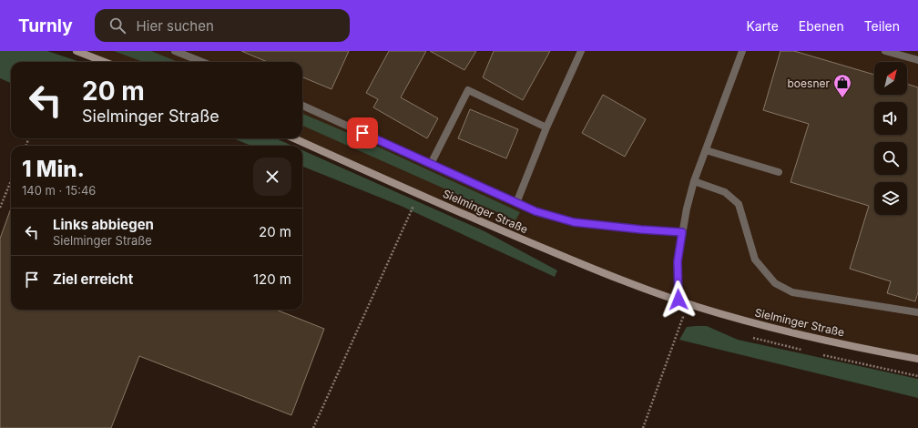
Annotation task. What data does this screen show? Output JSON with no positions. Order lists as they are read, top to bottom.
{
  "streets": {
    "street": ["Sielminger Straße"]
  },
  "places": {
    "shop": ["boesner"]
  },
  "north": "top right",
  "page": {
    "header": "Turnly",
    "search": "Hier suchen",
    "nav": ["Karte", "Ebenen", "Teilen"],
    "turn": ["20 m", "Sielminger Straße"],
    "heading": ["1 Min.", "140 m · 15:46"],
    "list": [
      {
        "name": "Links abbiegen",
        "note": "Sielminger Straße",
        "value": "20 m"
      },
      {
        "name": "Ziel erreicht",
        "value": "120 m"
      }
    ]
  }
}
